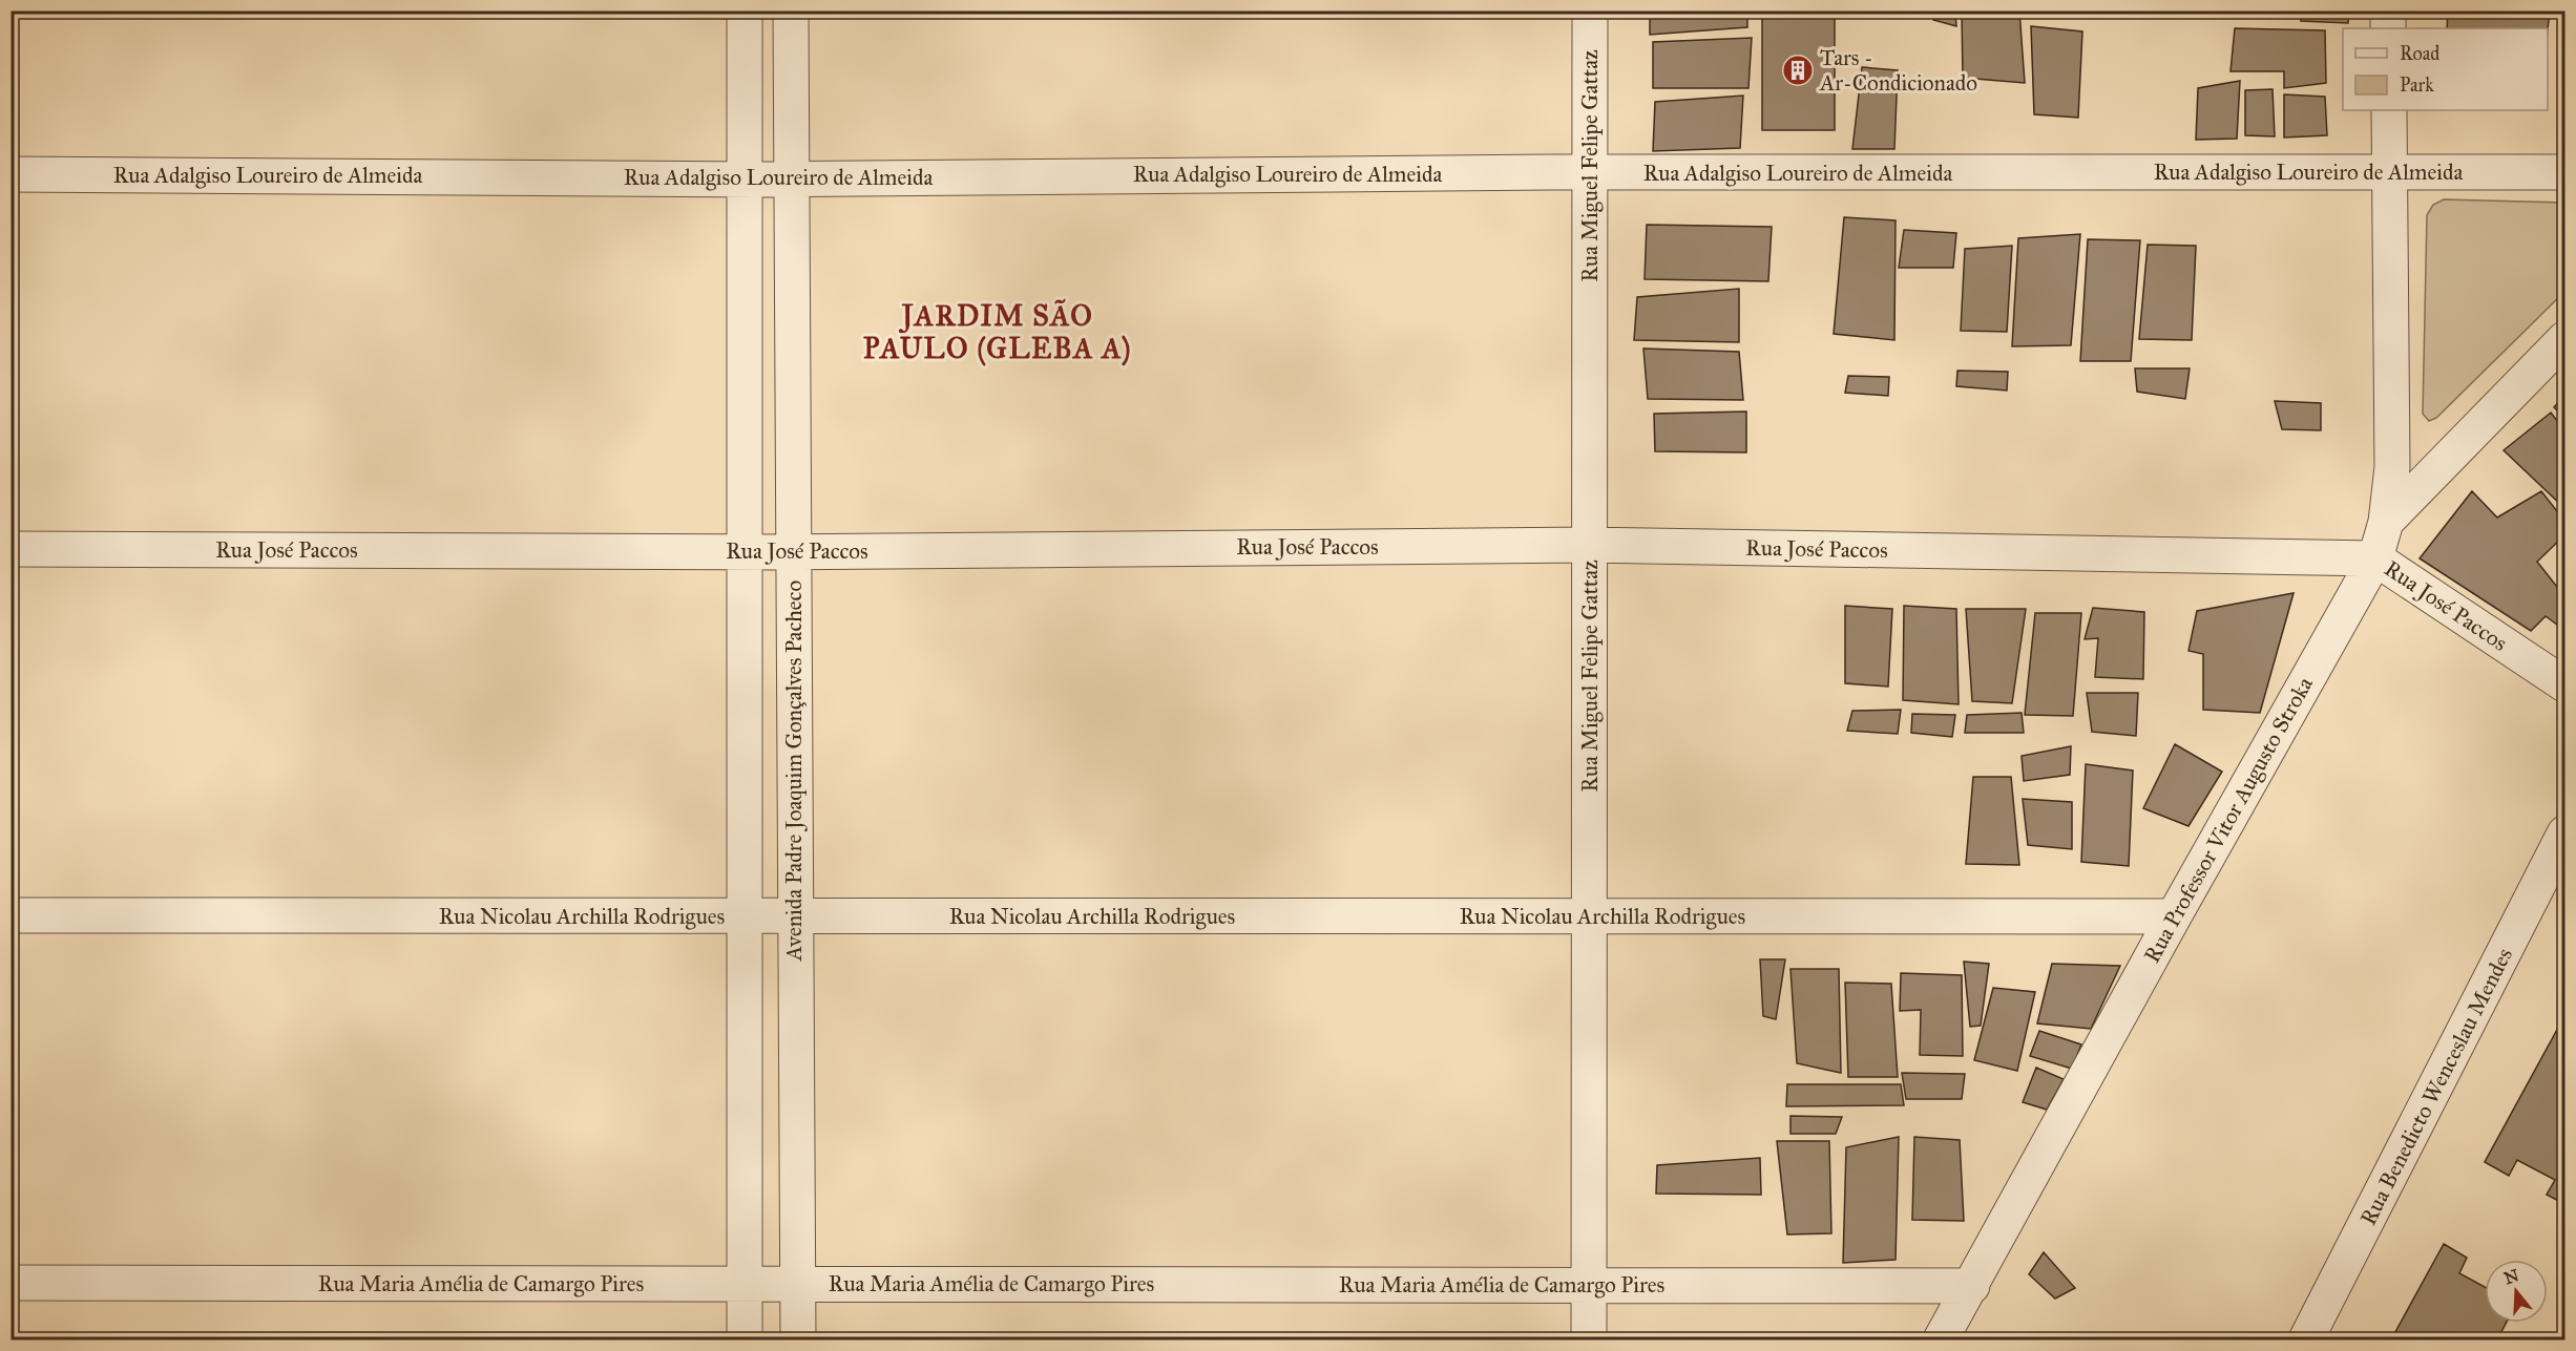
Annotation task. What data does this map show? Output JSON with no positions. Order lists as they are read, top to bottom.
{
  "streets": {
    "street": [
      "Rua Miguel Felipe Gattaz",
      "Rua Adalgiso Loureiro de Almeida",
      "Rua José Paccos",
      "Avenida Padre Joaquim Gonçalves Pacheco",
      "Rua Professor Vitor Augusto Stroka",
      "Rua Nicolau Archilla Rodrigues",
      "Rua Benedicto Wenceslau Mendes",
      "Rua Maria Amélia de Camargo Pires"
    ]
  },
  "crossings": [
    ["Rua Miguel Felipe Gattaz", "Rua Adalgiso Loureiro de Almeida"],
    ["Rua Miguel Felipe Gattaz", "Rua José Paccos"],
    ["Rua Miguel Felipe Gattaz", "Rua Nicolau Archilla Rodrigues"],
    ["Rua Miguel Felipe Gattaz", "Rua Maria Amélia de Camargo Pires"],
    ["Rua Adalgiso Loureiro de Almeida", "Avenida Padre Joaquim Gonçalves Pacheco"],
    ["Rua José Paccos", "Avenida Padre Joaquim Gonçalves Pacheco"],
    ["Rua José Paccos", "Rua Professor Vitor Augusto Stroka"],
    ["Avenida Padre Joaquim Gonçalves Pacheco", "Rua Nicolau Archilla Rodrigues"],
    ["Avenida Padre Joaquim Gonçalves Pacheco", "Rua Maria Amélia de Camargo Pires"],
    ["Rua Professor Vitor Augusto Stroka", "Rua Nicolau Archilla Rodrigues"],
    ["Rua Professor Vitor Augusto Stroka", "Rua Maria Amélia de Camargo Pires"]
  ],
  "districts": ["JARDIM SÃO PAULO (GLEBA A)"],
  "places": {
    "building": ["Tars - Ar-Condicionado"]
  },
  "legend": ["Road", "Park"],
  "north": "top"
}
